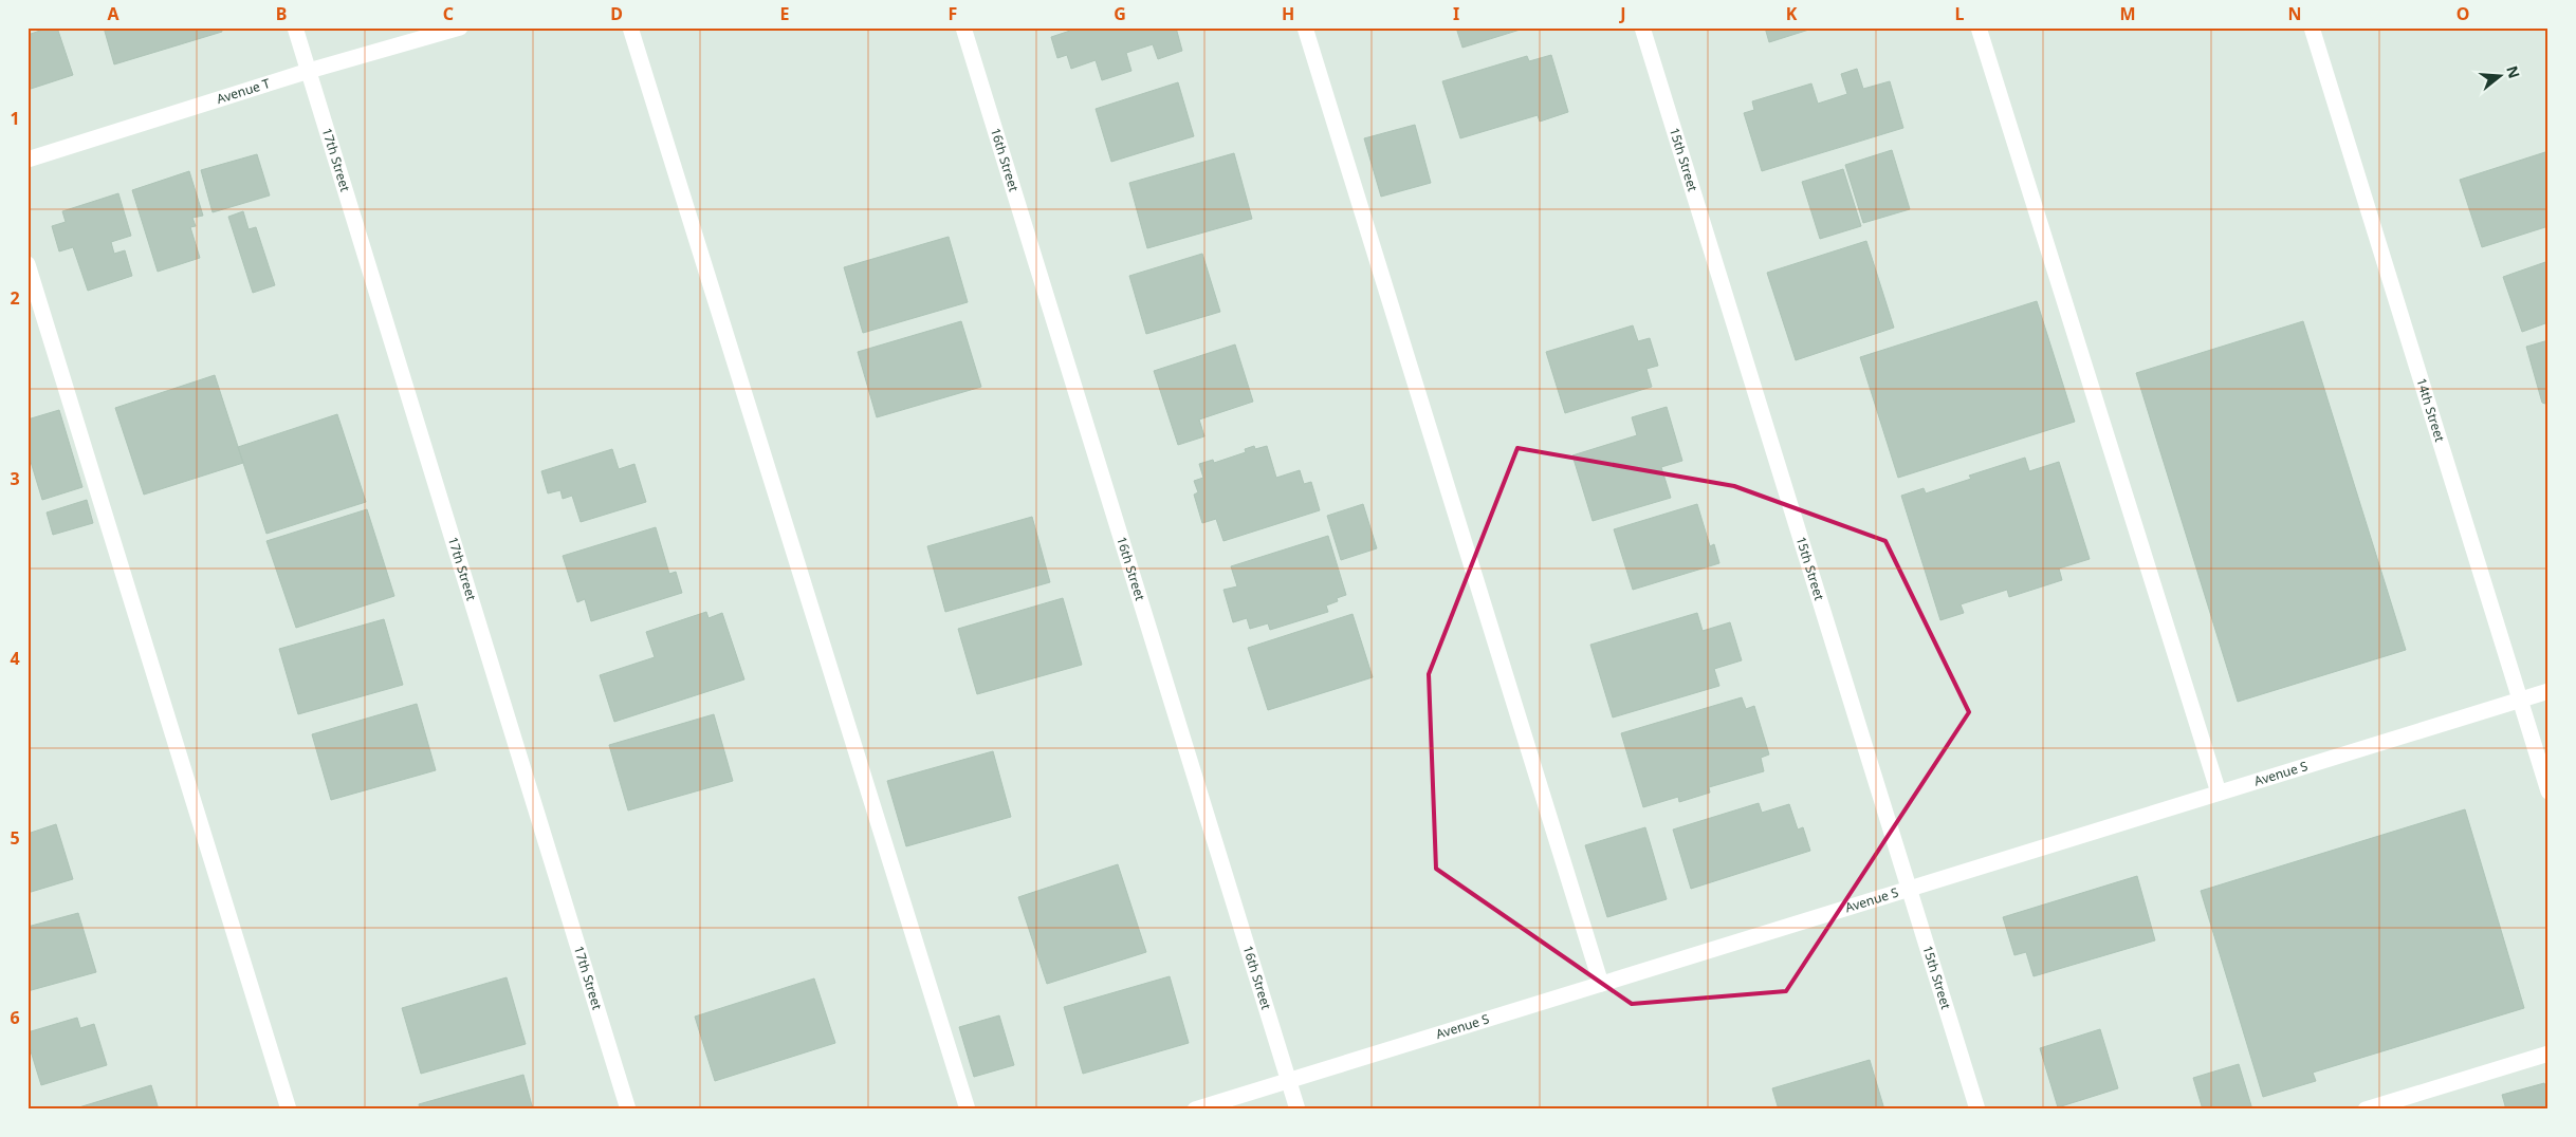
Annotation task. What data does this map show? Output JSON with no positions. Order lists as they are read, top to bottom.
{
  "streets": {
    "street": [
      "Avenue T",
      "17th Street",
      "16th Street",
      "15th Street",
      "14th Street",
      "Avenue S"
    ]
  },
  "crossings": [
    ["Avenue T", "17th Street"],
    ["16th Street", "Avenue S"],
    ["15th Street", "Avenue S"],
    ["14th Street", "Avenue S"]
  ],
  "north": "right",
  "grid": {
    "columns": [
      "A",
      "B",
      "C",
      "D",
      "E",
      "F",
      "G",
      "H",
      "I",
      "J",
      "K",
      "L",
      "M",
      "N",
      "O"
    ],
    "rows": [
      "1",
      "2",
      "3",
      "4",
      "5",
      "6"
    ]
  }
}
